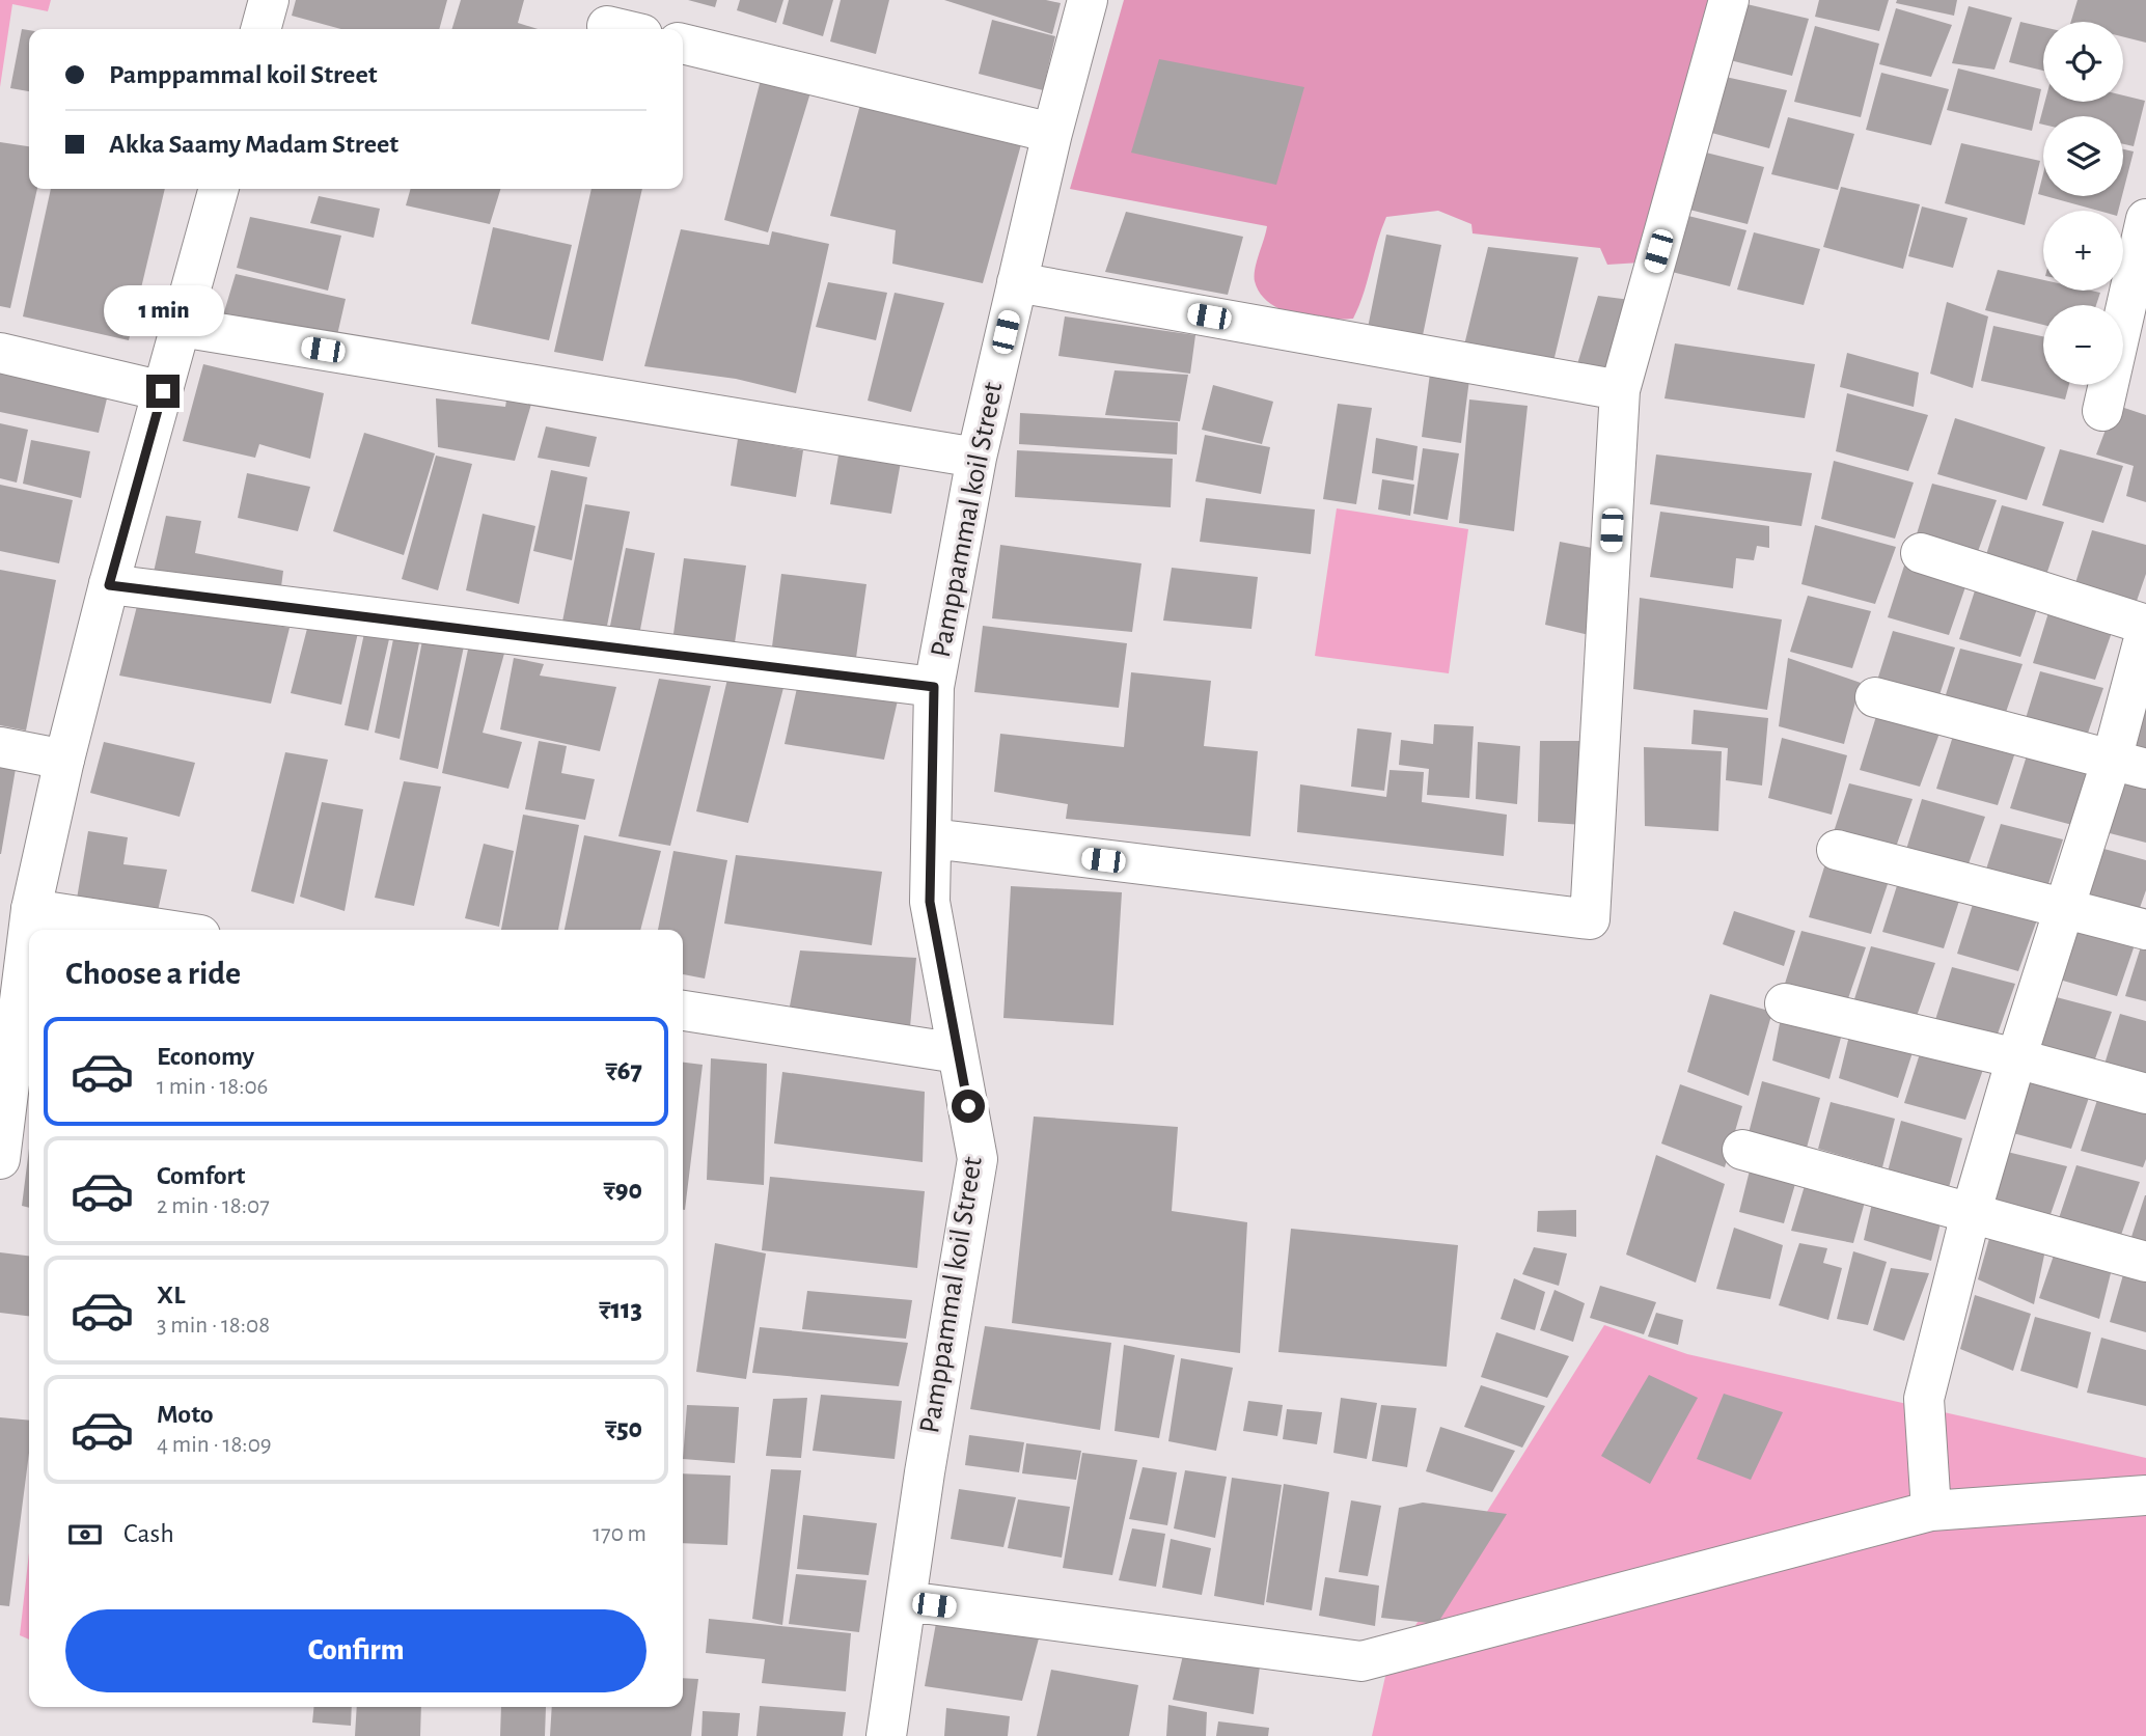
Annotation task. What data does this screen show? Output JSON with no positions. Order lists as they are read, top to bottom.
{
  "streets": {
    "street": ["Pamppammal koil Street"]
  },
  "page": {
    "map_buttons": ["+", "−"],
    "banner": ["Pamppammal koil Street", "Akka Saamy Madam Street"],
    "bubble": "1 min",
    "heading": "Choose a ride",
    "list": [
      {
        "name": "Economy",
        "note": "1 min · 18:06",
        "value": "₹67"
      },
      {
        "name": "Comfort",
        "note": "2 min · 18:07",
        "value": "₹90"
      },
      {
        "name": "XL",
        "note": "3 min · 18:08",
        "value": "₹113"
      },
      {
        "name": "Moto",
        "note": "4 min · 18:09",
        "value": "₹50"
      }
    ],
    "pay": ["Cash", "170 m"],
    "buttons": "Confirm"
  }
}
